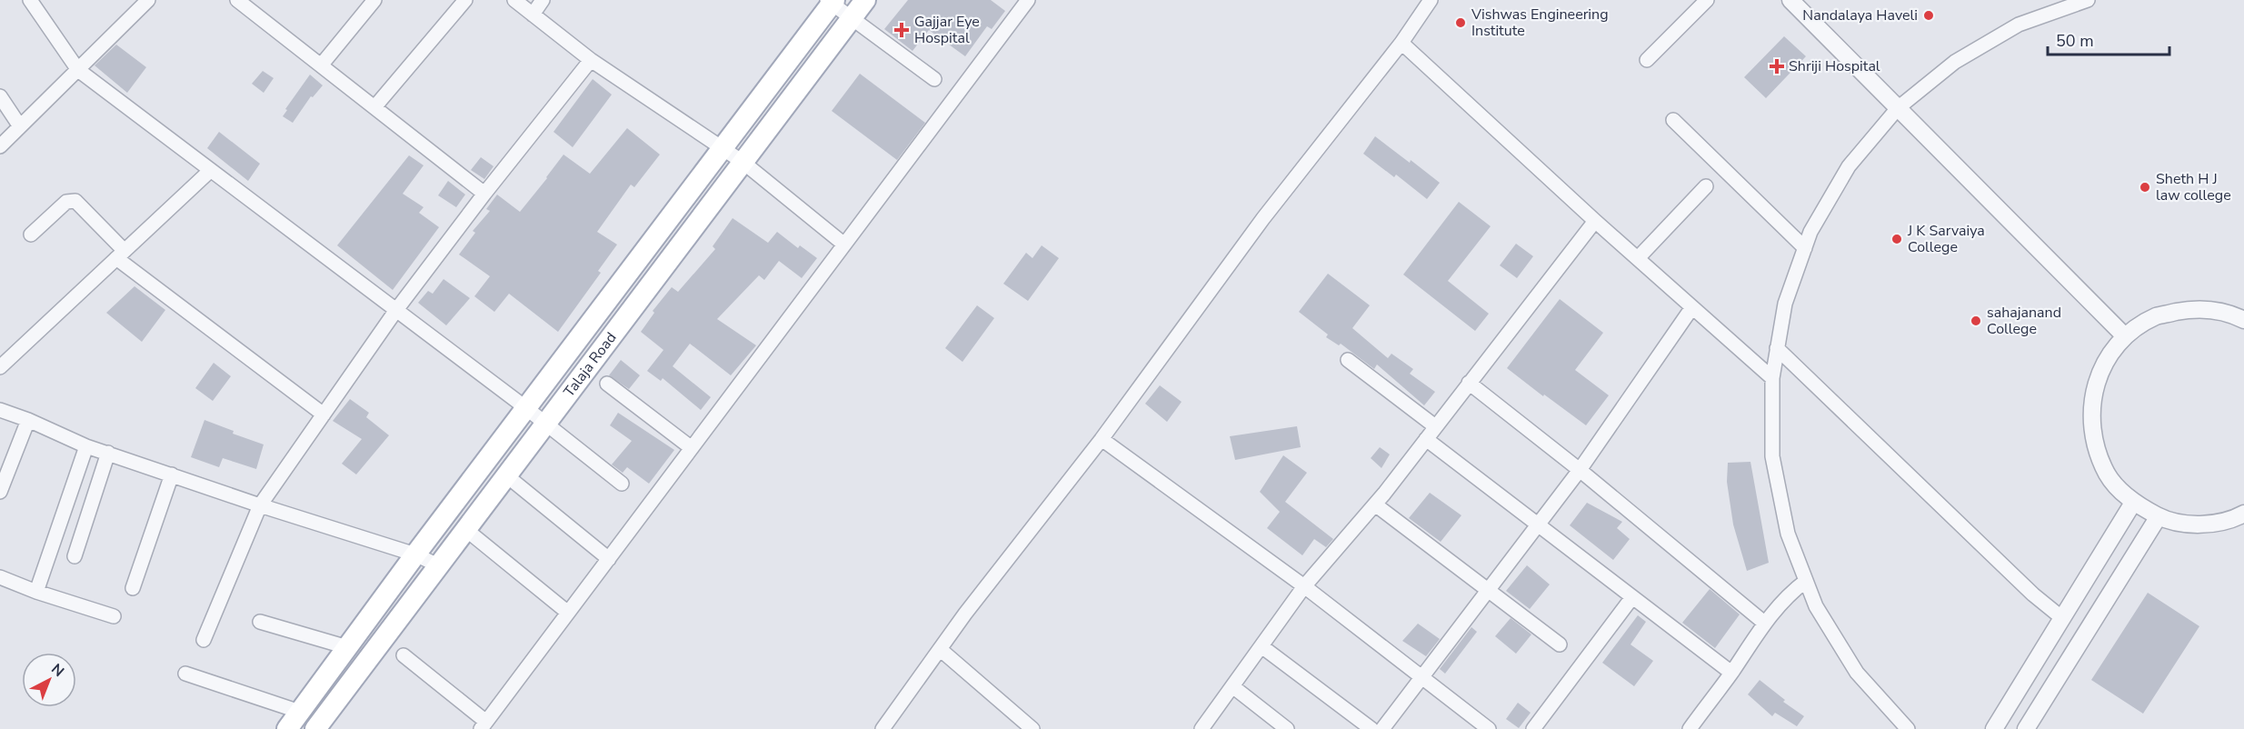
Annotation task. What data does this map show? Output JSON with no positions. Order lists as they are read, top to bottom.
{
  "streets": {
    "main road": ["Talaja Road"]
  },
  "places": {
    "other": [
      "Nandalaya Haveli",
      "Vishwas Engineering Institute",
      "Sheth H J law college",
      "J K Sarvaiya College",
      "sahajanand College"
    ],
    "health": ["Gajjar Eye Hospital", "Shriji Hospital"]
  },
  "scale_bar": "50 m",
  "north": "top right"
}
